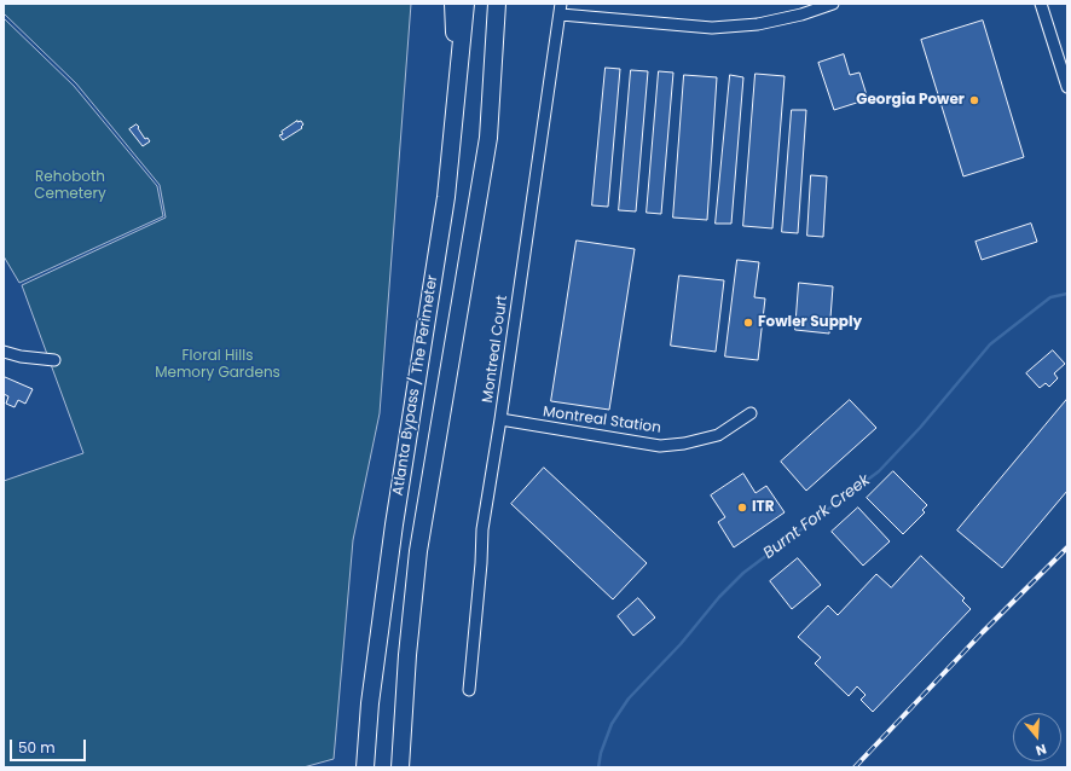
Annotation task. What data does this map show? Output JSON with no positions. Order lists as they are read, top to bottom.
{
  "streets": {
    "highway": ["Atlanta Bypass / The Perimeter"],
    "street": ["Montreal Court", "Montreal Station"]
  },
  "crossings": [
    ["Montreal Court", "Montreal Station"]
  ],
  "water": ["Burnt Fork Creek"],
  "parks": ["Rehoboth Cemetery", "Floral Hills Memory Gardens"],
  "places": ["Georgia Power", "Fowler Supply", "ITR"],
  "scale_bar": "50 m",
  "north": "bottom"
}
